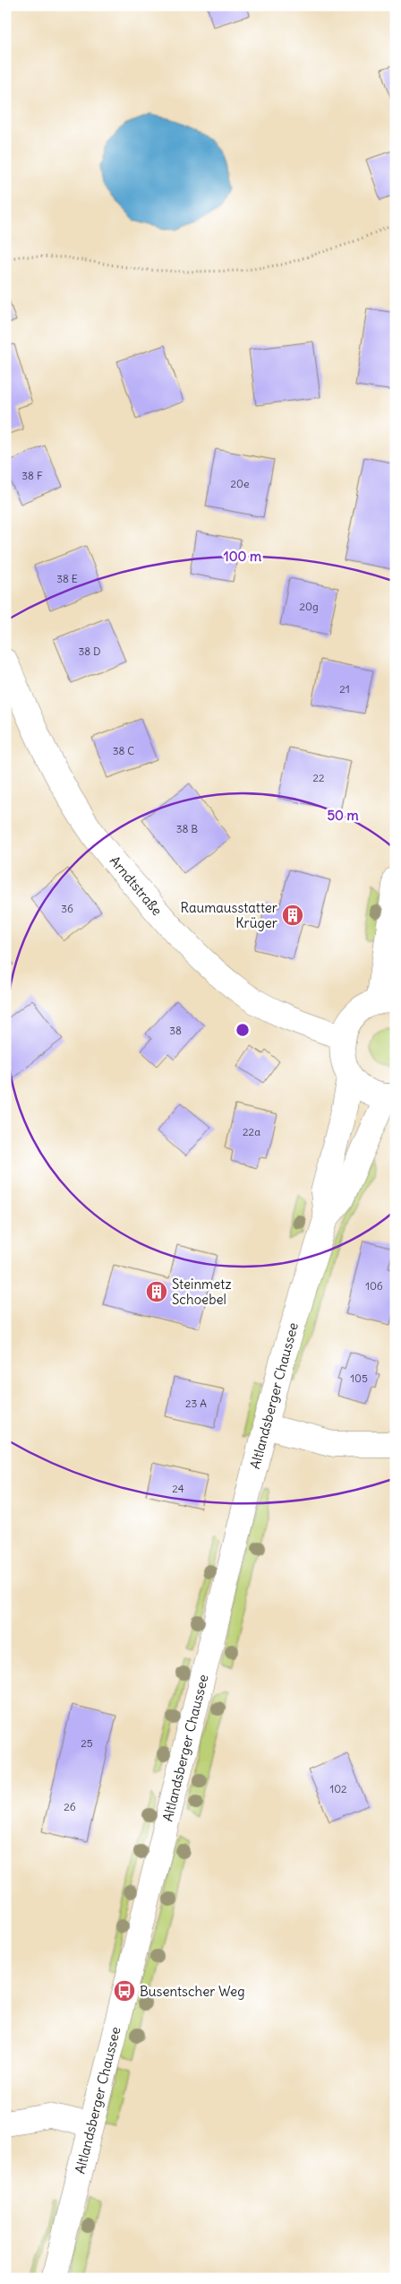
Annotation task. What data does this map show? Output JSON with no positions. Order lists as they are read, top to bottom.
{
  "streets": {
    "main road": ["Arndtstraße", "Altlandsberger Chaussee"]
  },
  "places": {
    "building": ["Raumausstatter Krüger", "Steinmetz Schoebel"],
    "bus stop": ["Busentscher Weg"]
  },
  "house_numbers": [
    "38 F",
    "20e",
    "38 E",
    "20g",
    "38 D",
    "21",
    "38 C",
    "22",
    "38 B",
    "36",
    "38",
    "22a",
    "106",
    "105",
    "23 A",
    "24",
    "25",
    "102",
    "26"
  ],
  "rings": ["100 m", "50 m"]
}
